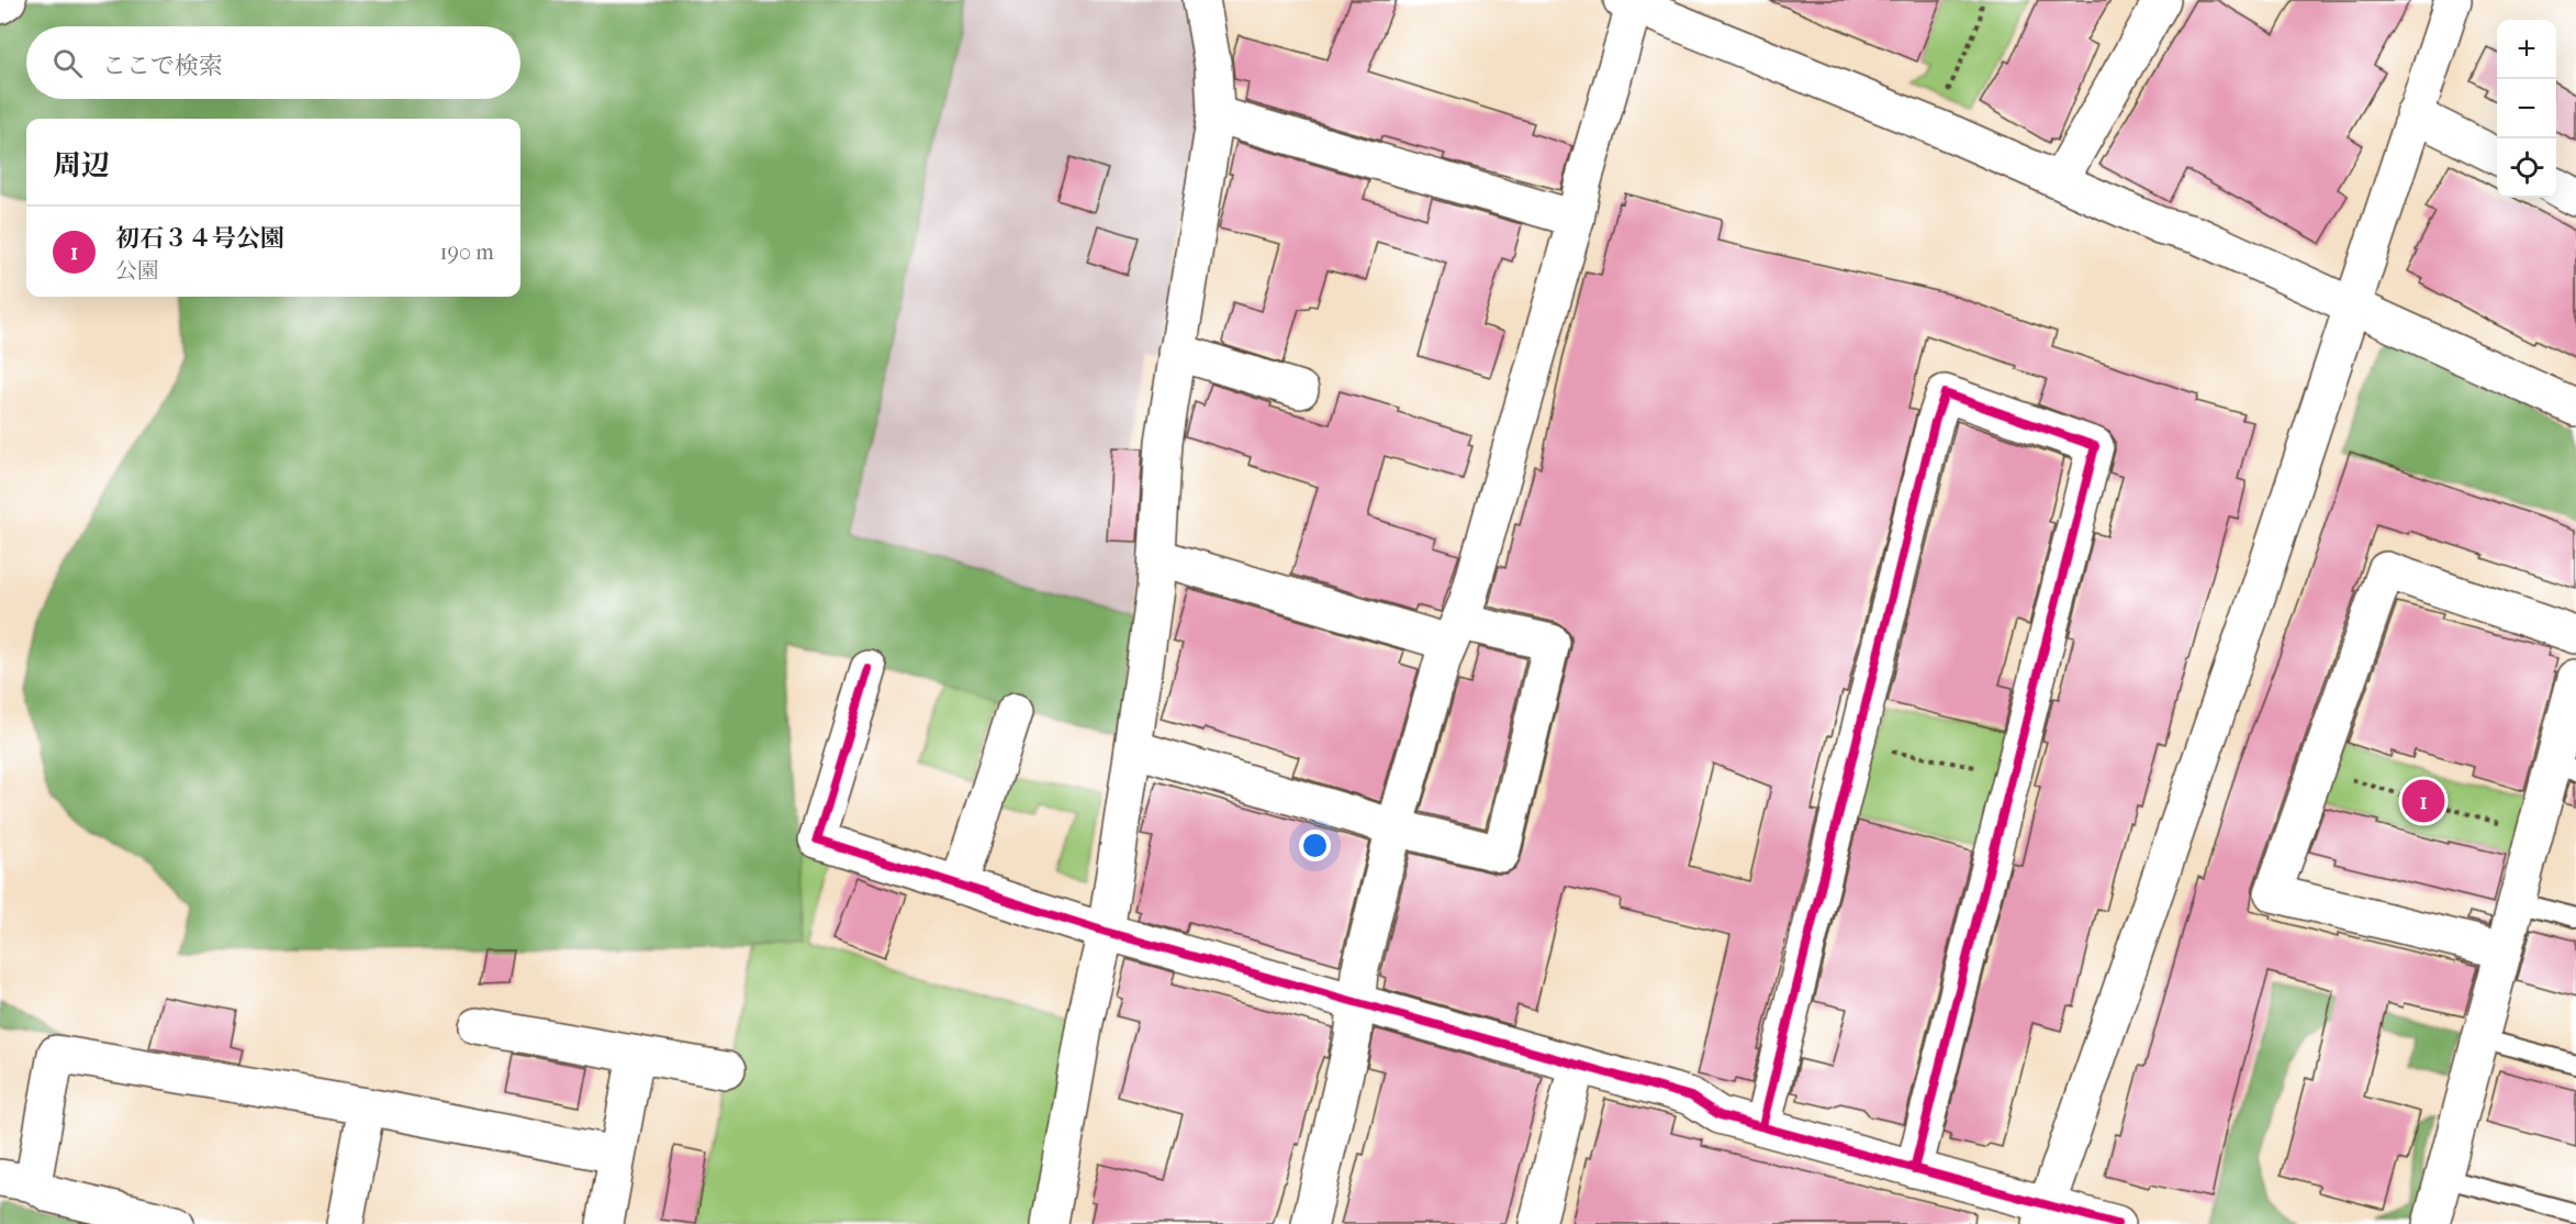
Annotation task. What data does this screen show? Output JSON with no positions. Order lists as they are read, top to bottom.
{
  "page": {
    "map_buttons": ["+", "−"],
    "search": "ここで検索",
    "heading": "周辺",
    "list": [
      {
        "mark": "1",
        "name": "初石３４号公園",
        "note": "公園",
        "value": "190 m"
      }
    ],
    "pins": "1"
  }
}
